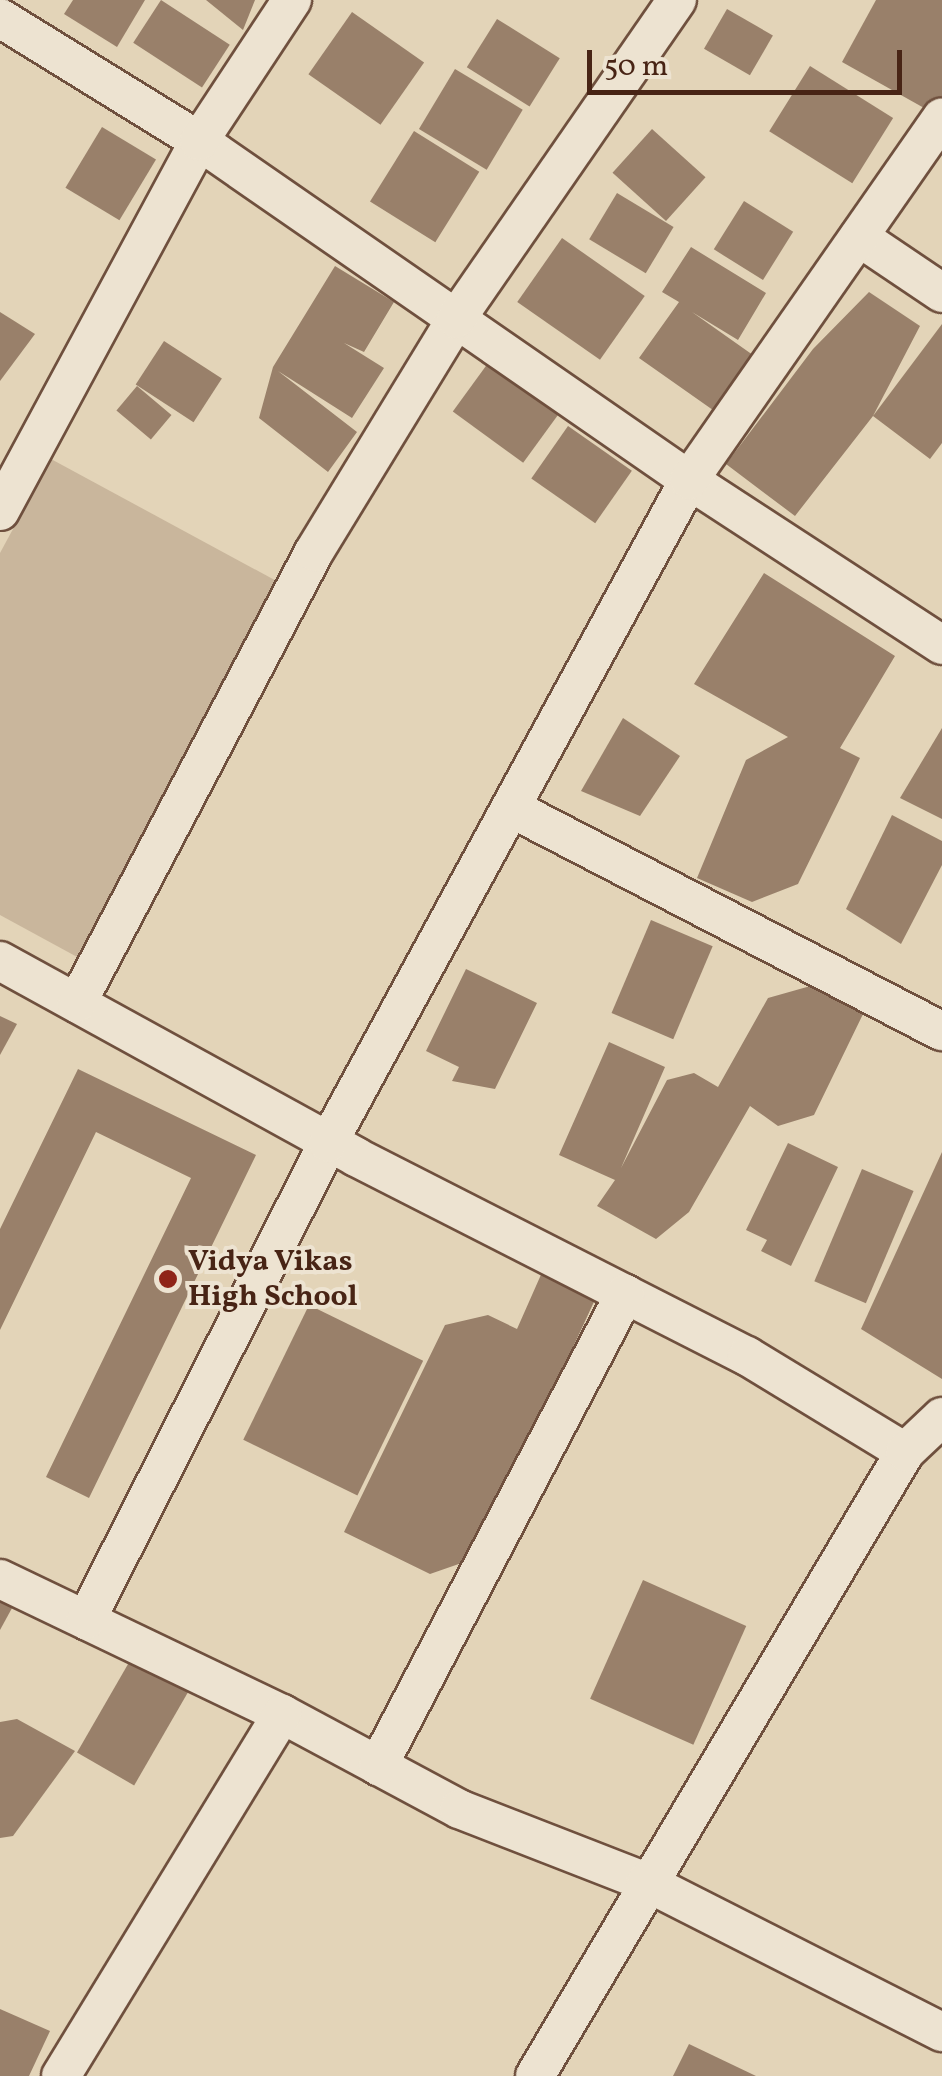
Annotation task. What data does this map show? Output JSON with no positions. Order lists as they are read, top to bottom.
{
  "places": ["Vidya Vikas High School"],
  "scale_bar": "50 m"
}
